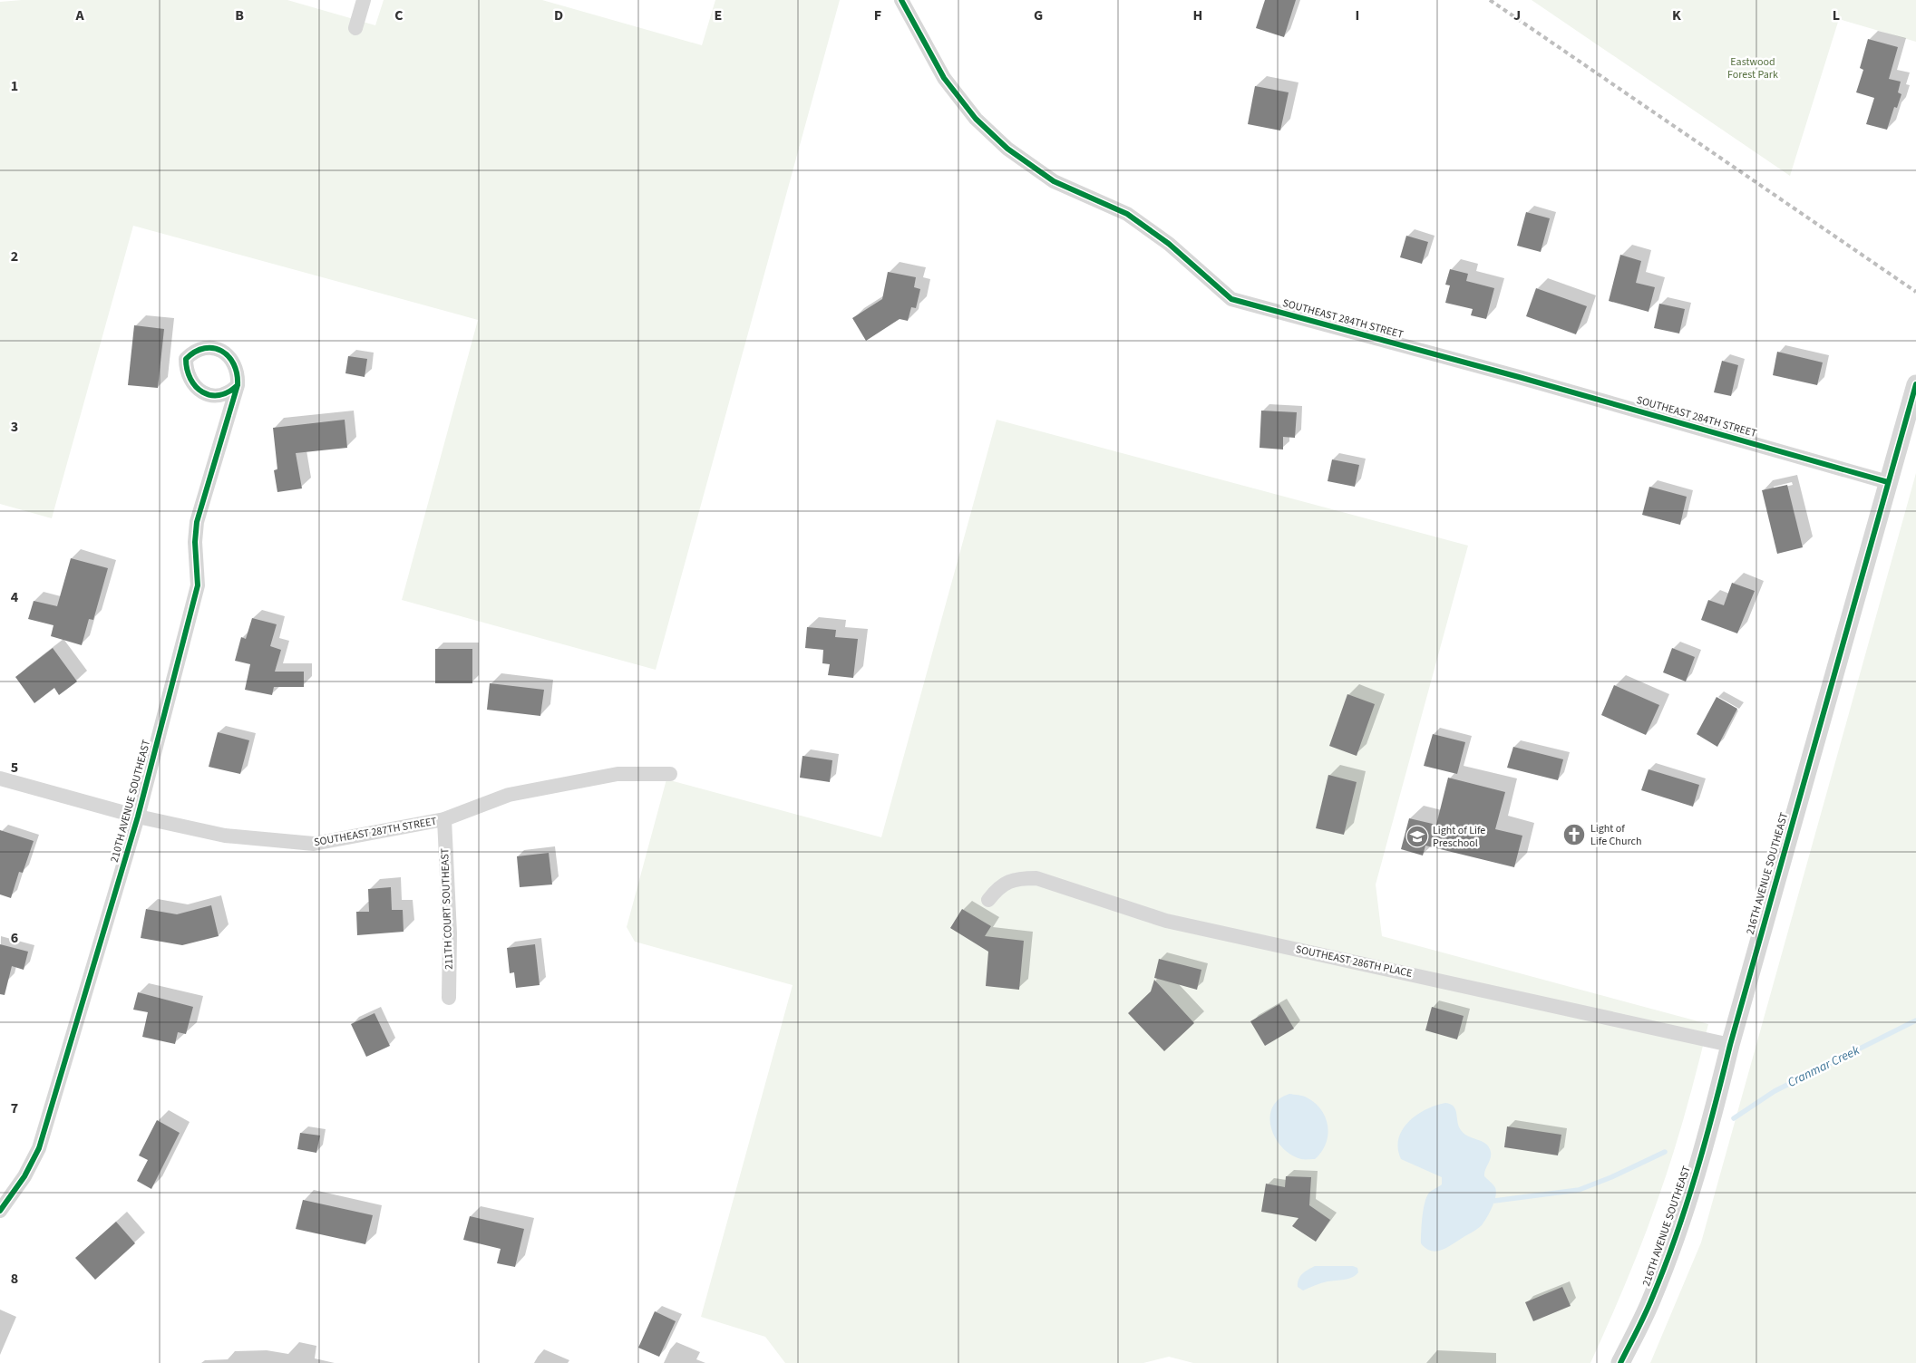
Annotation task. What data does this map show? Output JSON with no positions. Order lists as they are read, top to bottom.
{
  "streets": {
    "street": [
      "SOUTHEAST 284TH STREET",
      "210TH AVENUE SOUTHEAST",
      "SOUTHEAST 287TH STREET",
      "216TH AVENUE SOUTHEAST",
      "211TH COURT SOUTHEAST",
      "SOUTHEAST 286TH PLACE"
    ]
  },
  "crossings": [
    ["SOUTHEAST 284TH STREET", "216TH AVENUE SOUTHEAST"],
    ["210TH AVENUE SOUTHEAST", "SOUTHEAST 287TH STREET"],
    ["SOUTHEAST 287TH STREET", "211TH COURT SOUTHEAST"],
    ["216TH AVENUE SOUTHEAST", "SOUTHEAST 286TH PLACE"]
  ],
  "water": ["Cranmar Creek"],
  "parks": ["Eastwood Forest Park"],
  "places": {
    "church": ["Light of Life Church"],
    "school or university": ["Light of Life Preschool"]
  },
  "grid": {
    "columns": [
      "A",
      "B",
      "C",
      "D",
      "E",
      "F",
      "G",
      "H",
      "I",
      "J",
      "K",
      "L"
    ],
    "rows": [
      "1",
      "2",
      "3",
      "4",
      "5",
      "6",
      "7",
      "8"
    ]
  }
}
